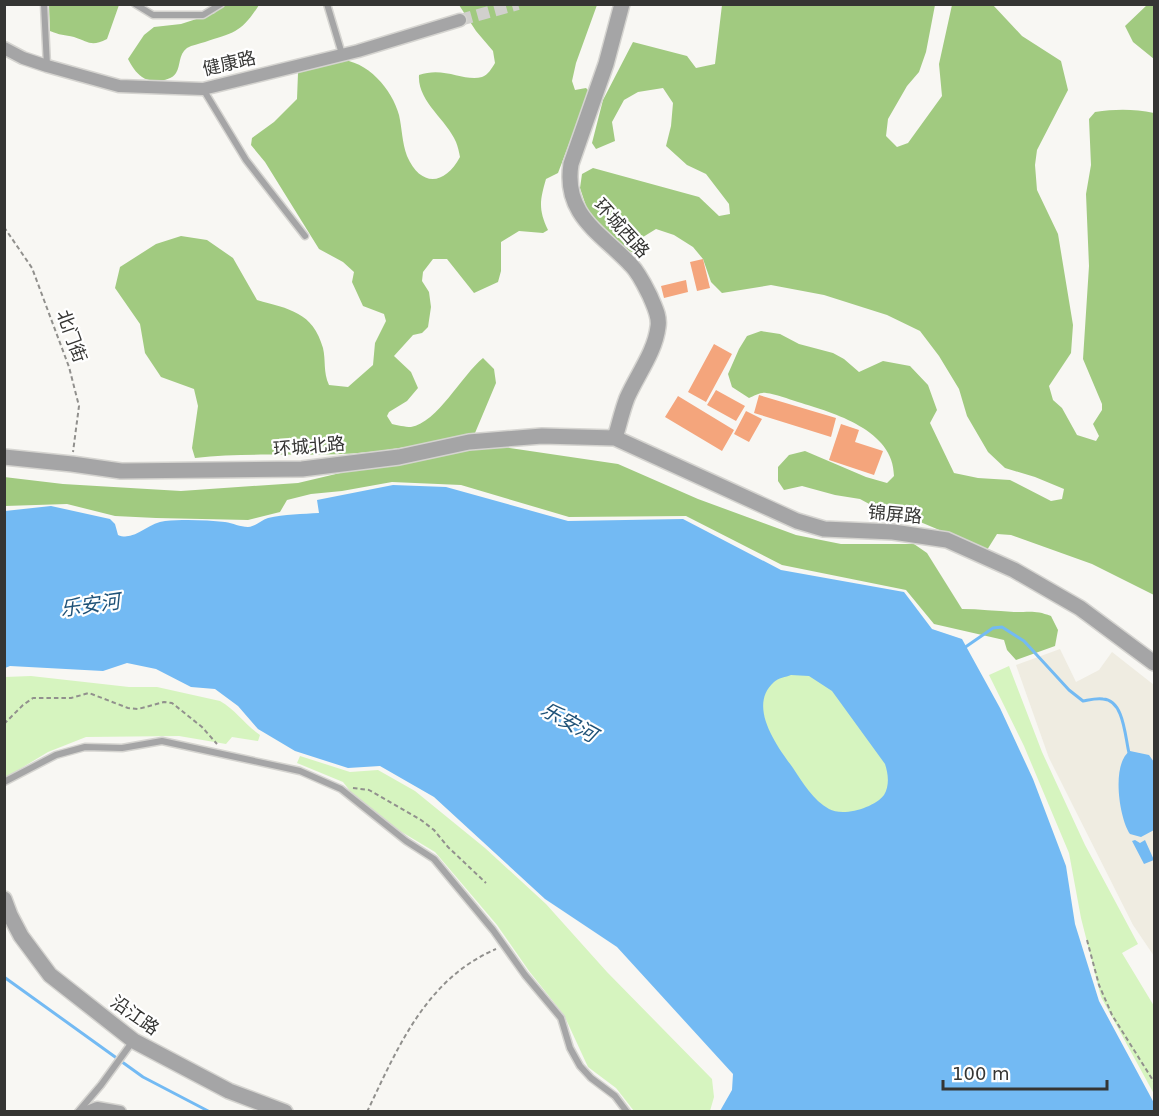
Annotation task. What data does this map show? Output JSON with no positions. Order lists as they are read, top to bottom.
{
  "streets": {
    "street": [
      "健康路",
      "环城西路",
      "环城北路",
      "锦屏路",
      "沿江路"
    ],
    "path": ["北门街"]
  },
  "crossings": [
    ["环城西路", "环城北路"],
    ["环城西路", "锦屏路"],
    ["北门街", "环城北路"],
    ["环城北路", "锦屏路"]
  ],
  "water": ["乐安河"],
  "scale_bar": "100 m"
}
